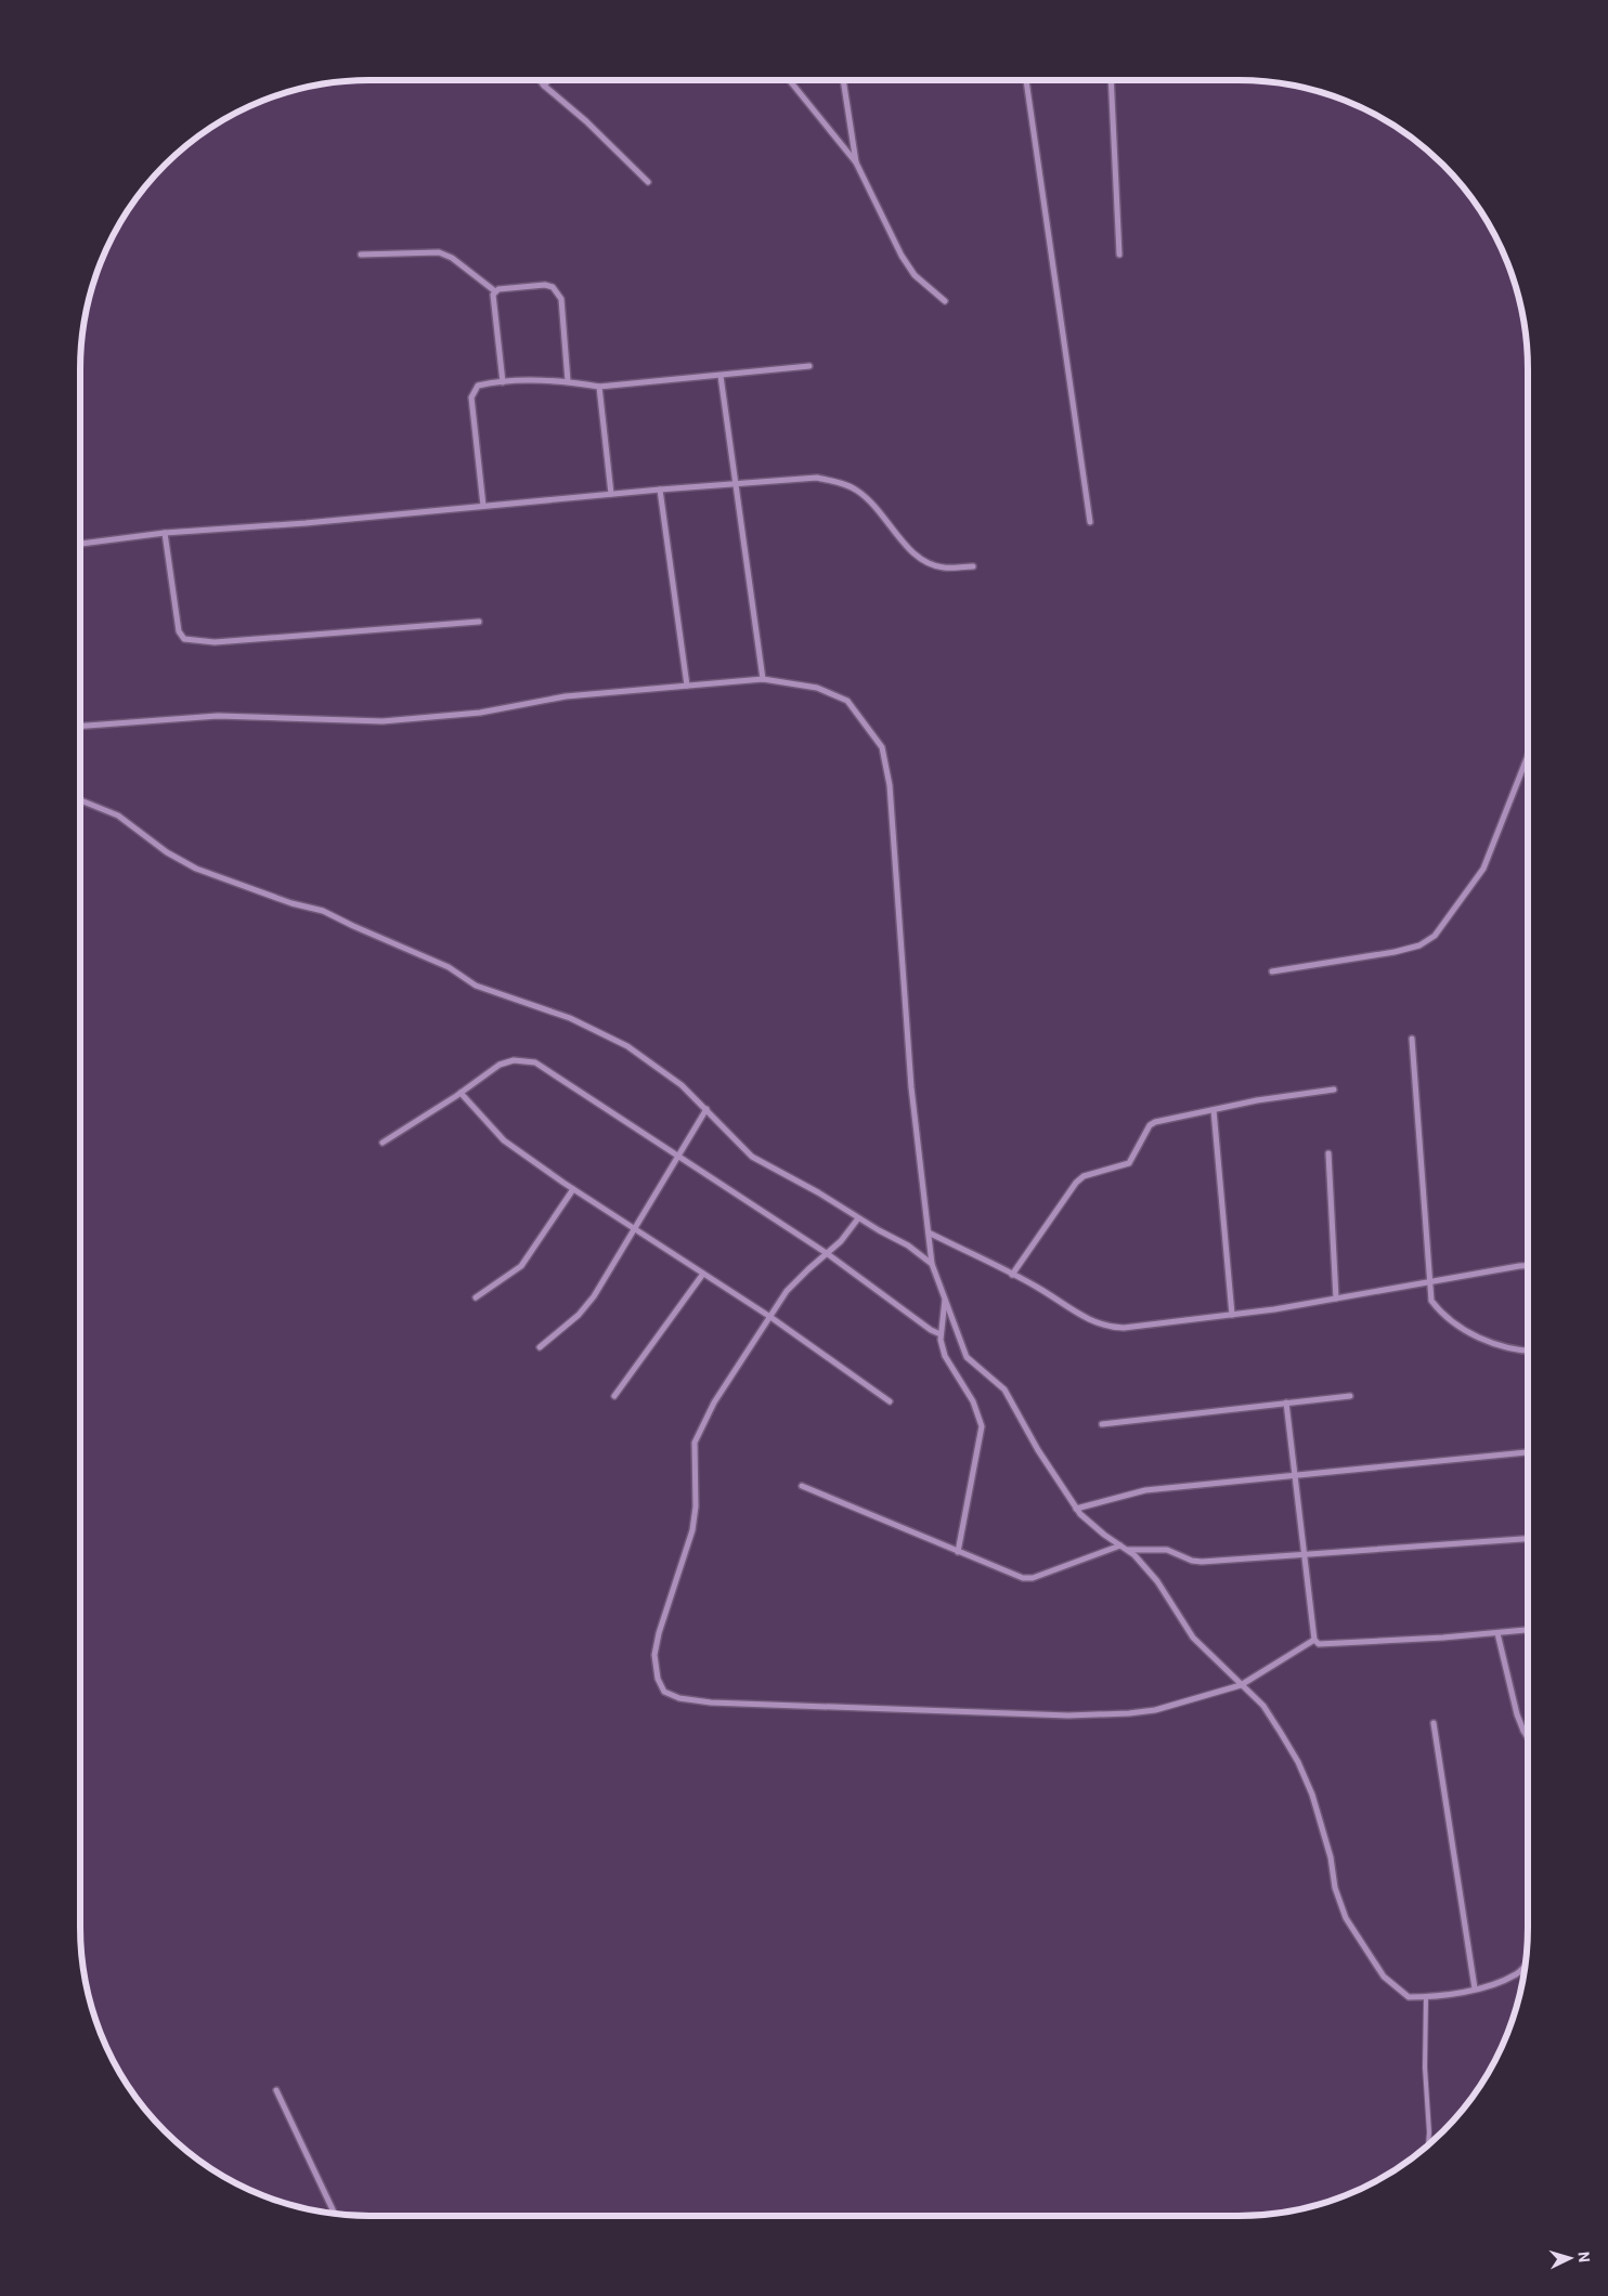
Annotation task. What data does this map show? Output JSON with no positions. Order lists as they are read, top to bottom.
{
  "north": "right"
}
